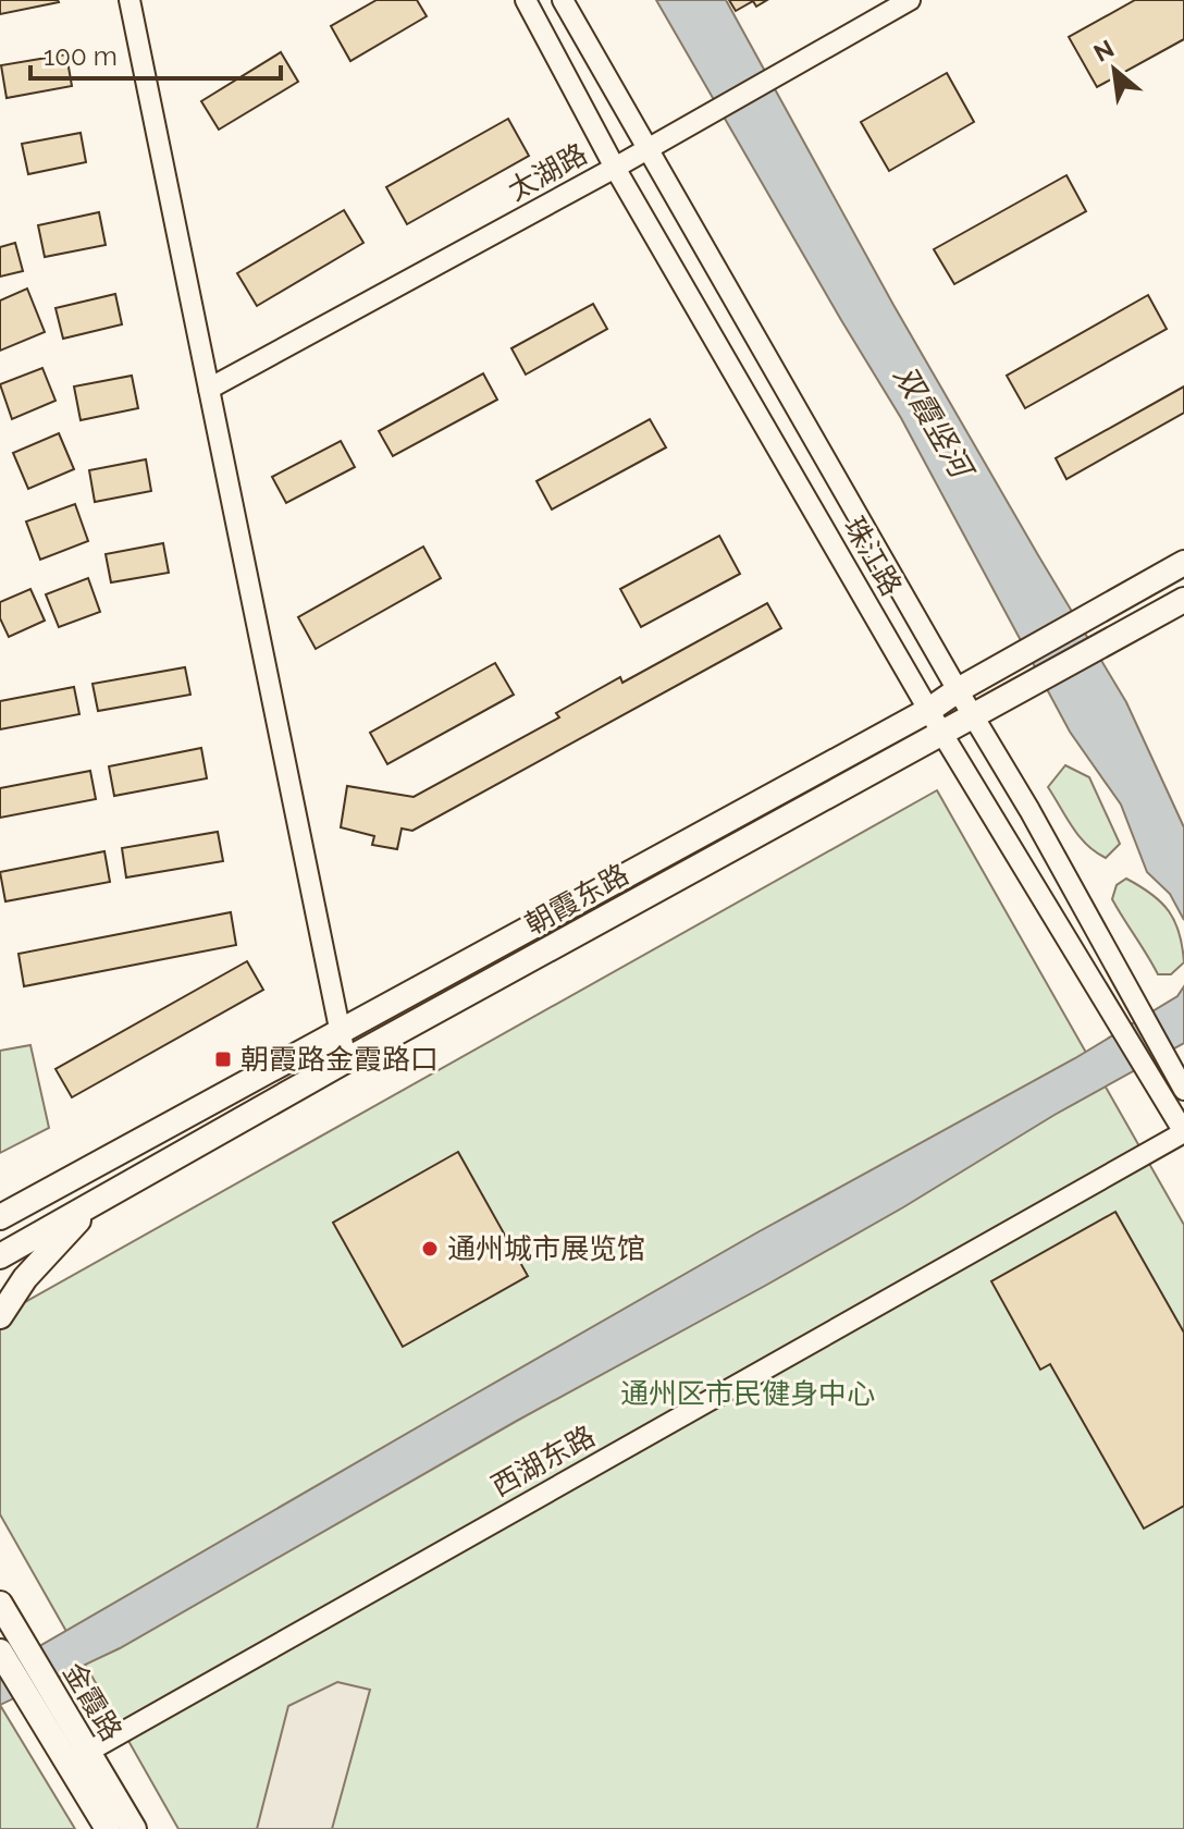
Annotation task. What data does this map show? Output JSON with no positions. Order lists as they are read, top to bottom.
{
  "streets": {
    "main road": ["朝霞东路", "金霞路"],
    "street": ["太湖路", "珠江路", "西湖东路"]
  },
  "crossings": [
    ["太湖路", "珠江路"],
    ["珠江路", "朝霞东路"],
    ["珠江路", "西湖东路"],
    ["西湖东路", "金霞路"]
  ],
  "water": ["双霞竖河"],
  "parks": ["通州区市民健身中心"],
  "places": {
    "transit": ["朝霞路金霞路口"],
    "other": ["通州城市展览馆"]
  },
  "scale_bar": "100 m",
  "north": "top left"
}
